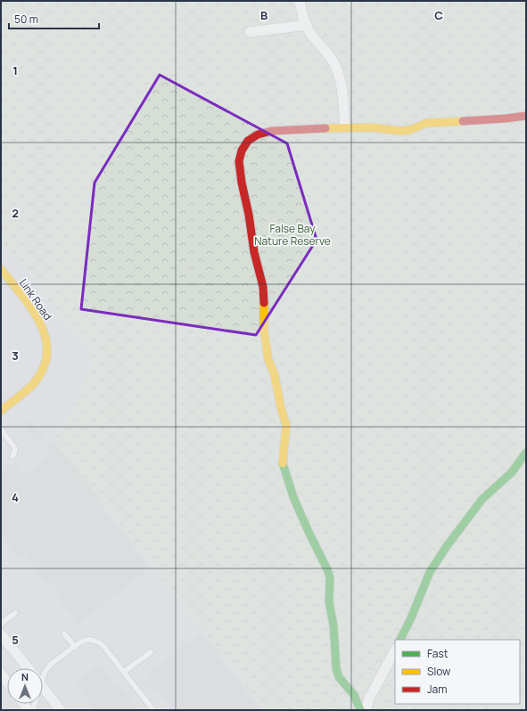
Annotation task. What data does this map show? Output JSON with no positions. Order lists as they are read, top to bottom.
{
  "streets": {
    "street": ["Link Road"]
  },
  "parks": ["False Bay Nature Reserve"],
  "legend": ["Fast", "Slow", "Jam"],
  "scale_bar": "50 m",
  "north": "top",
  "grid": {
    "columns": ["B", "C"],
    "rows": [
      "1",
      "2",
      "3",
      "4",
      "5"
    ]
  }
}
